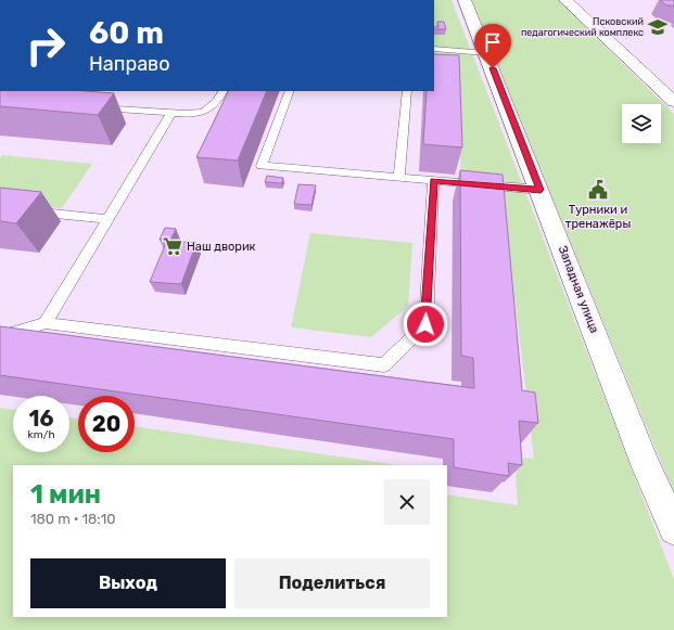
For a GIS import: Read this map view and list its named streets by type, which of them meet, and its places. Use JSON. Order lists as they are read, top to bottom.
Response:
{
  "streets": {
    "street": ["Западная улица"]
  },
  "places": {
    "school or university": ["Псковский педагогический комплекс"],
    "public building": ["Турники и тренажёры"],
    "supermarket": ["Наш дворик"]
  },
  "page": {
    "turn": ["60 m", "Направо"],
    "speed": "16 km/h",
    "limit": "20",
    "heading": ["1 мин", "180 m · 18:10"],
    "buttons": ["Выход", "Поделиться"]
  }
}
